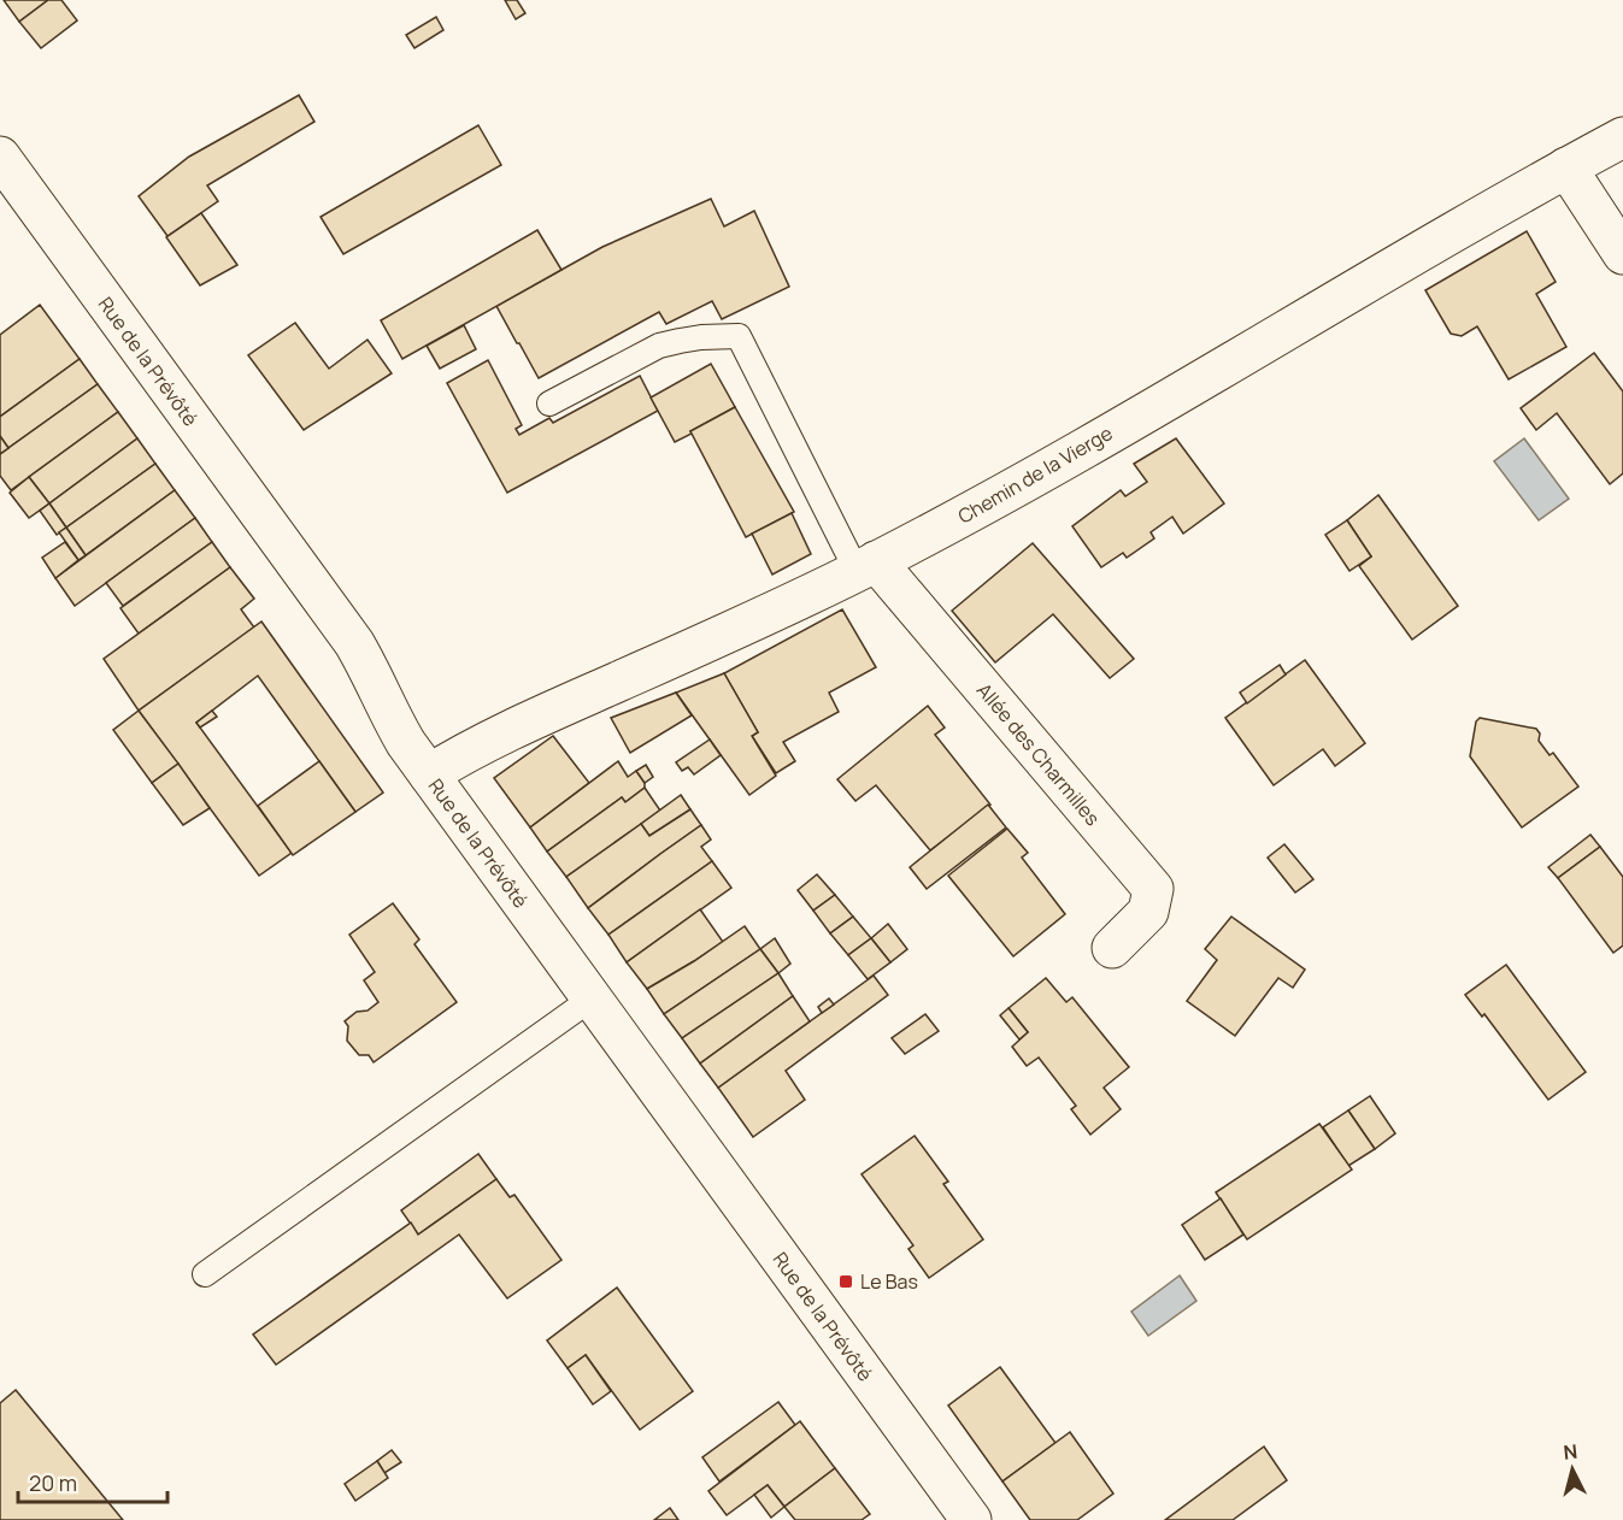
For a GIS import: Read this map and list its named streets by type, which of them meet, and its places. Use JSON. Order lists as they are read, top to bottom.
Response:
{
  "streets": {
    "street": ["Rue de la Prévôté", "Chemin de la Vierge", "Allée des Charmilles"]
  },
  "crossings": [
    ["Rue de la Prévôté", "Chemin de la Vierge"],
    ["Chemin de la Vierge", "Allée des Charmilles"]
  ],
  "places": {
    "transit": ["Le Bas"]
  },
  "scale_bar": "20 m",
  "north": "top"
}
